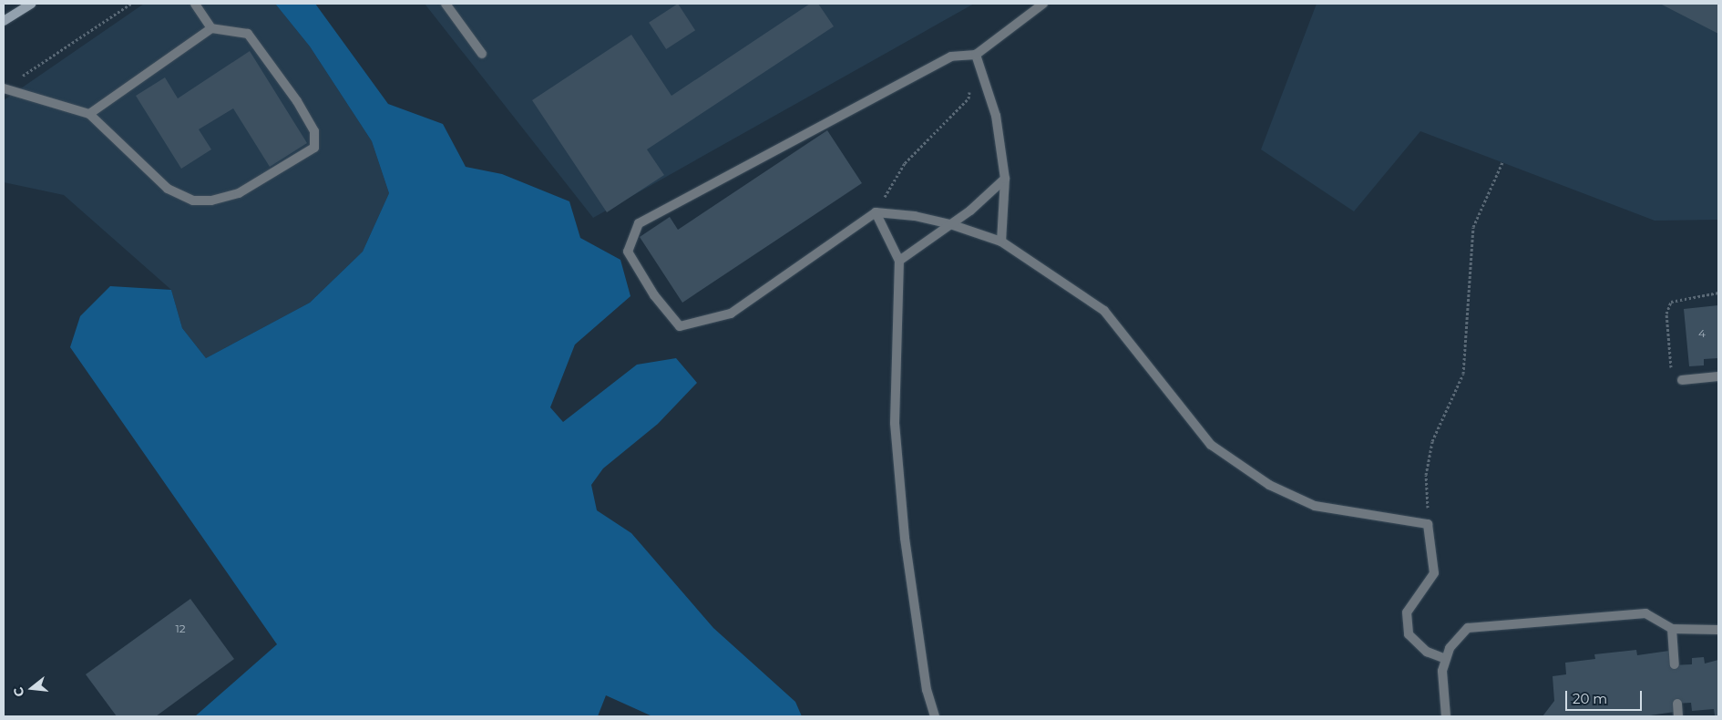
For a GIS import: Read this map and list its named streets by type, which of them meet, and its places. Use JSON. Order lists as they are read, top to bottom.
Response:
{
  "house_numbers": ["4", "12"],
  "scale_bar": "20 m",
  "north": "left"
}
